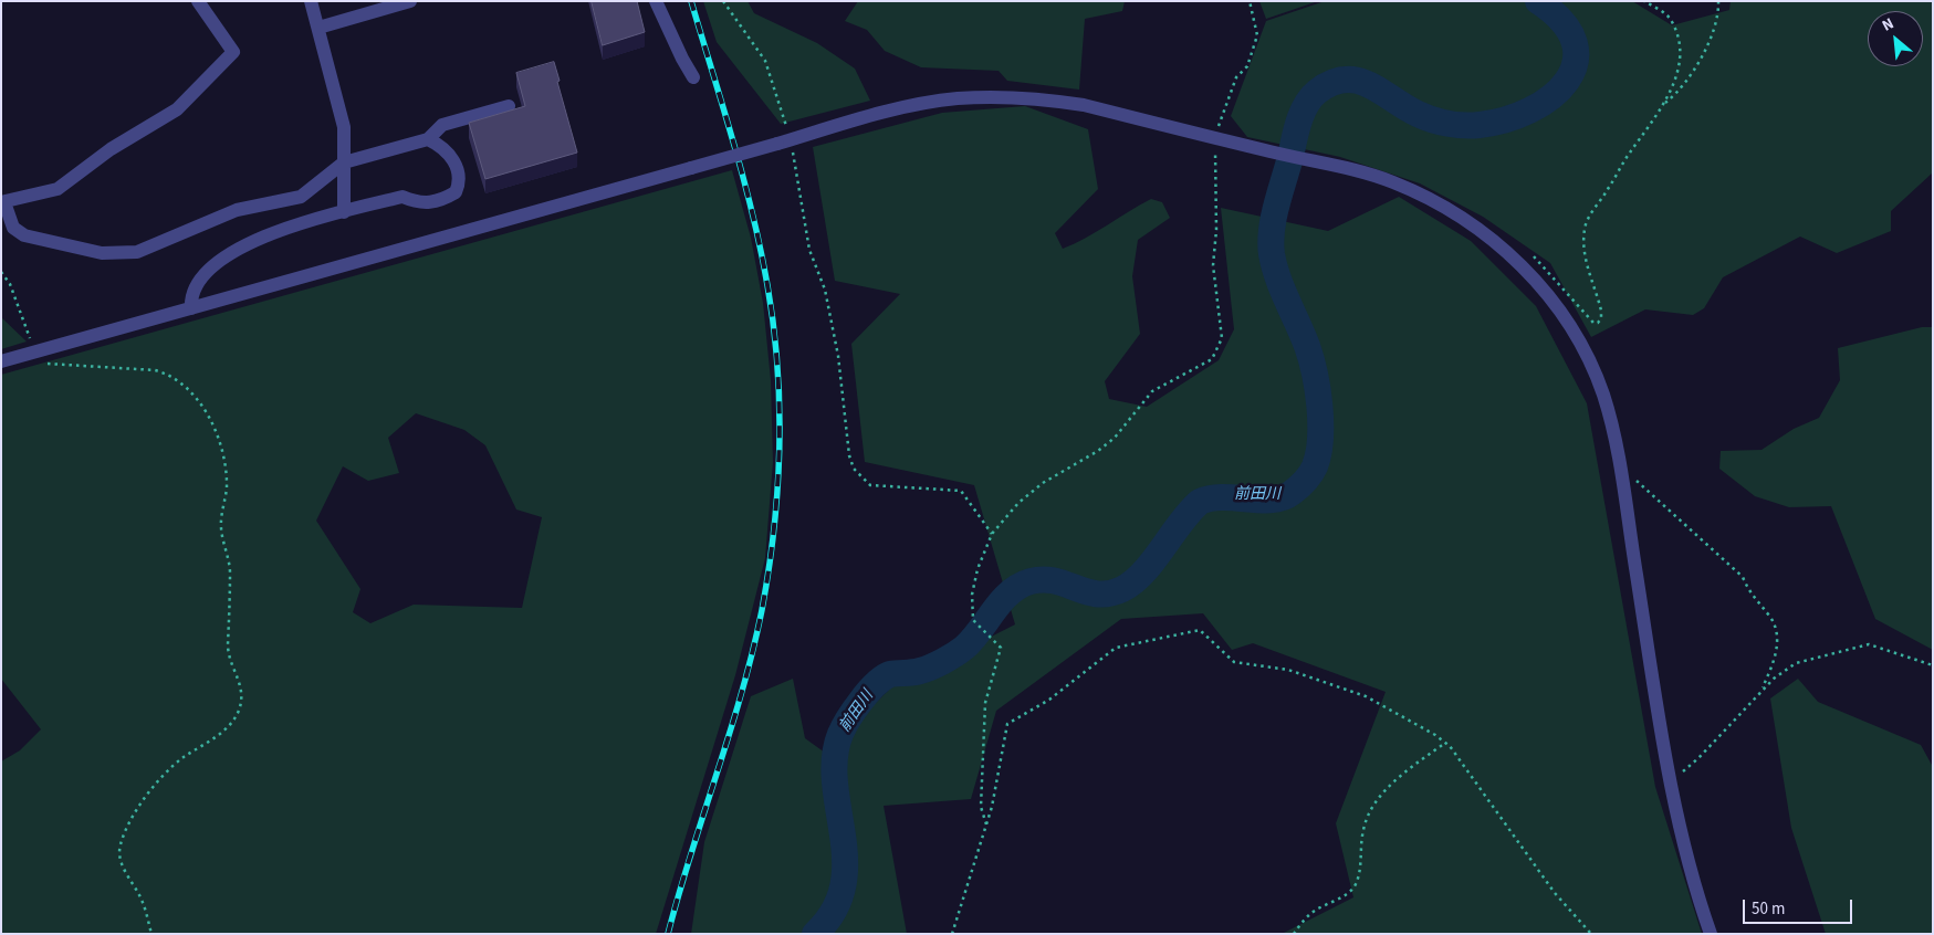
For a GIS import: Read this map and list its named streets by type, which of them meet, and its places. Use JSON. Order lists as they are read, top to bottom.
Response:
{
  "water": ["前田川"],
  "scale_bar": "50 m",
  "north": "top left"
}
